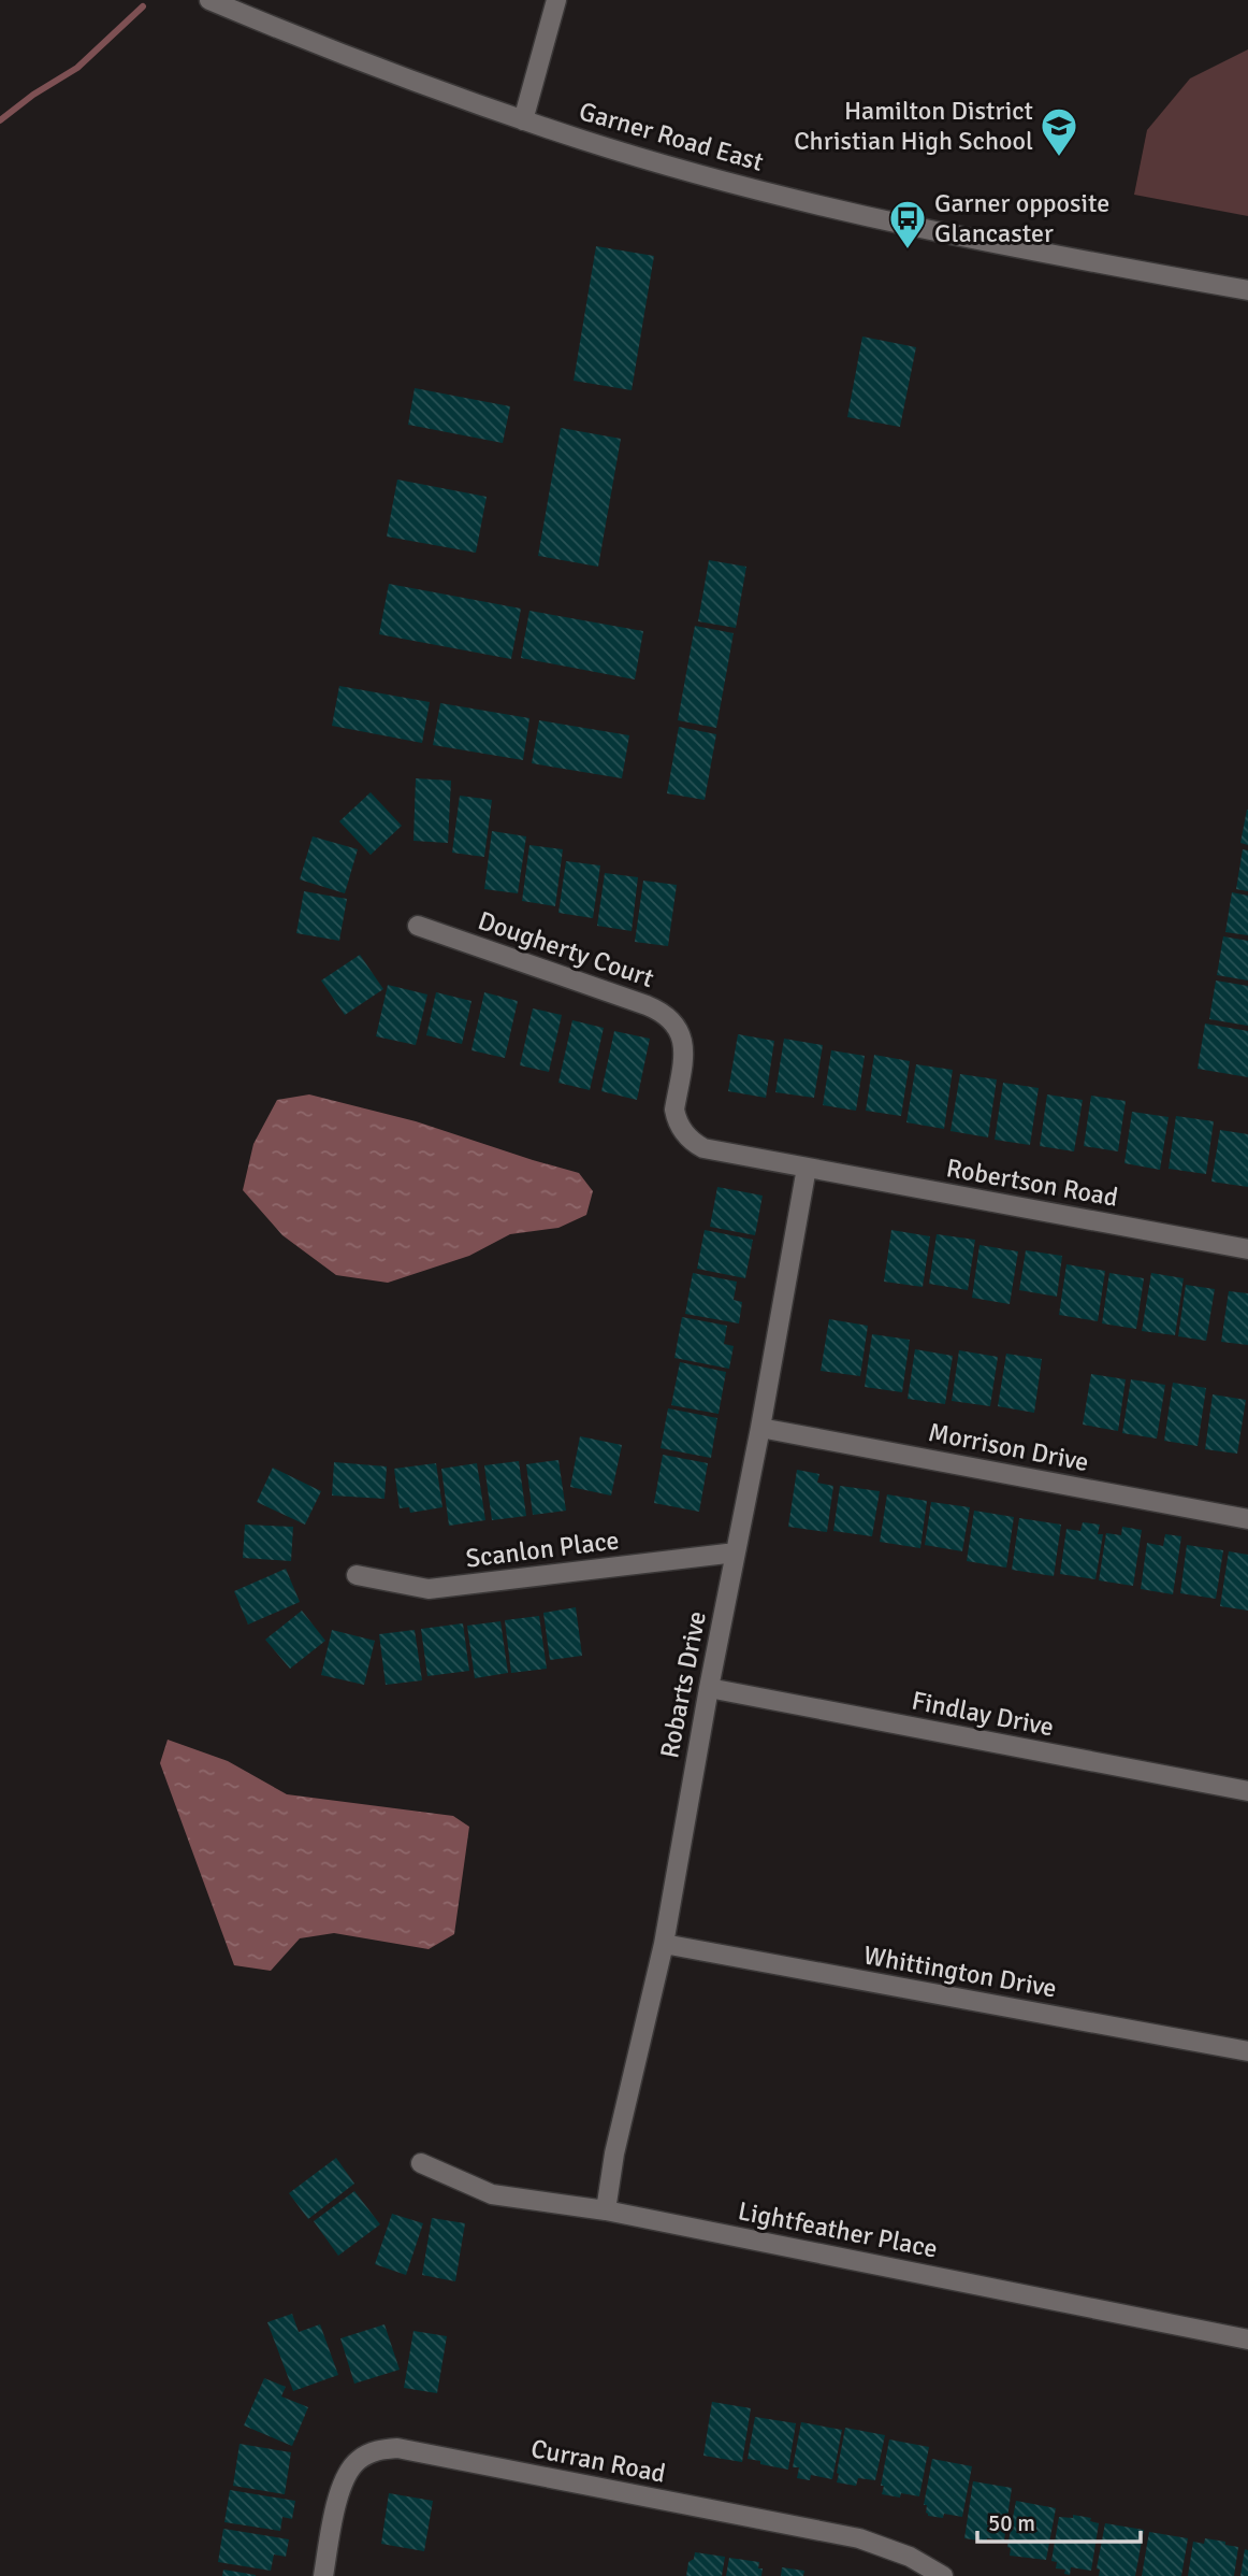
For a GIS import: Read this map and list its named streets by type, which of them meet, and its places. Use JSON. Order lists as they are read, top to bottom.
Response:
{
  "streets": {
    "street": [
      "Garner Road East",
      "Dougherty Court",
      "Robertson Road",
      "Morrison Drive",
      "Scanlon Place",
      "Robarts Drive",
      "Findlay Drive",
      "Whittington Drive",
      "Lightfeather Place",
      "Curran Road"
    ]
  },
  "crossings": [
    ["Dougherty Court", "Robertson Road"],
    ["Dougherty Court", "Robarts Drive"],
    ["Robertson Road", "Robarts Drive"],
    ["Morrison Drive", "Robarts Drive"],
    ["Scanlon Place", "Robarts Drive"],
    ["Robarts Drive", "Findlay Drive"],
    ["Robarts Drive", "Whittington Drive"],
    ["Robarts Drive", "Lightfeather Place"]
  ],
  "places": {
    "school or university": ["Hamilton District Christian High School"],
    "bus stop": ["Garner opposite Glancaster"]
  },
  "scale_bar": "50 m"
}
